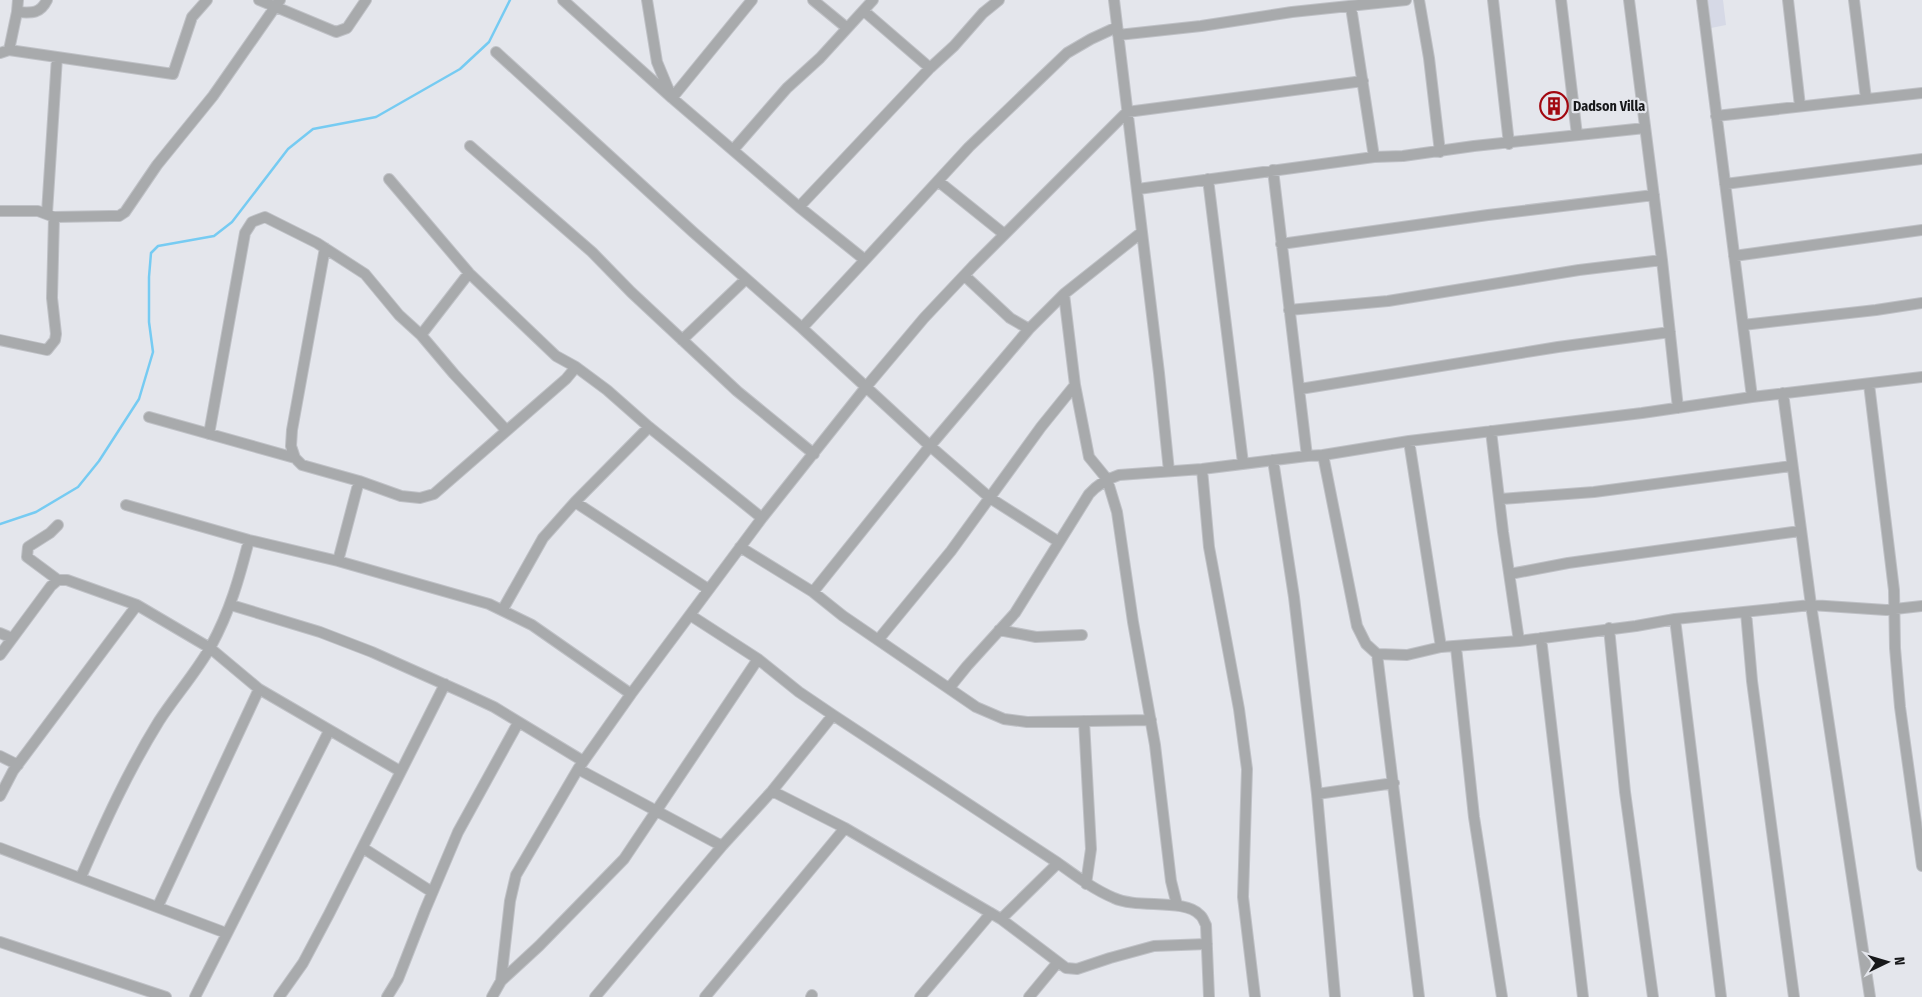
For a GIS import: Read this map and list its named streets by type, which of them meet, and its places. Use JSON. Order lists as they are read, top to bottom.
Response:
{
  "places": {
    "building": ["Dadson Villa"]
  },
  "north": "right"
}
